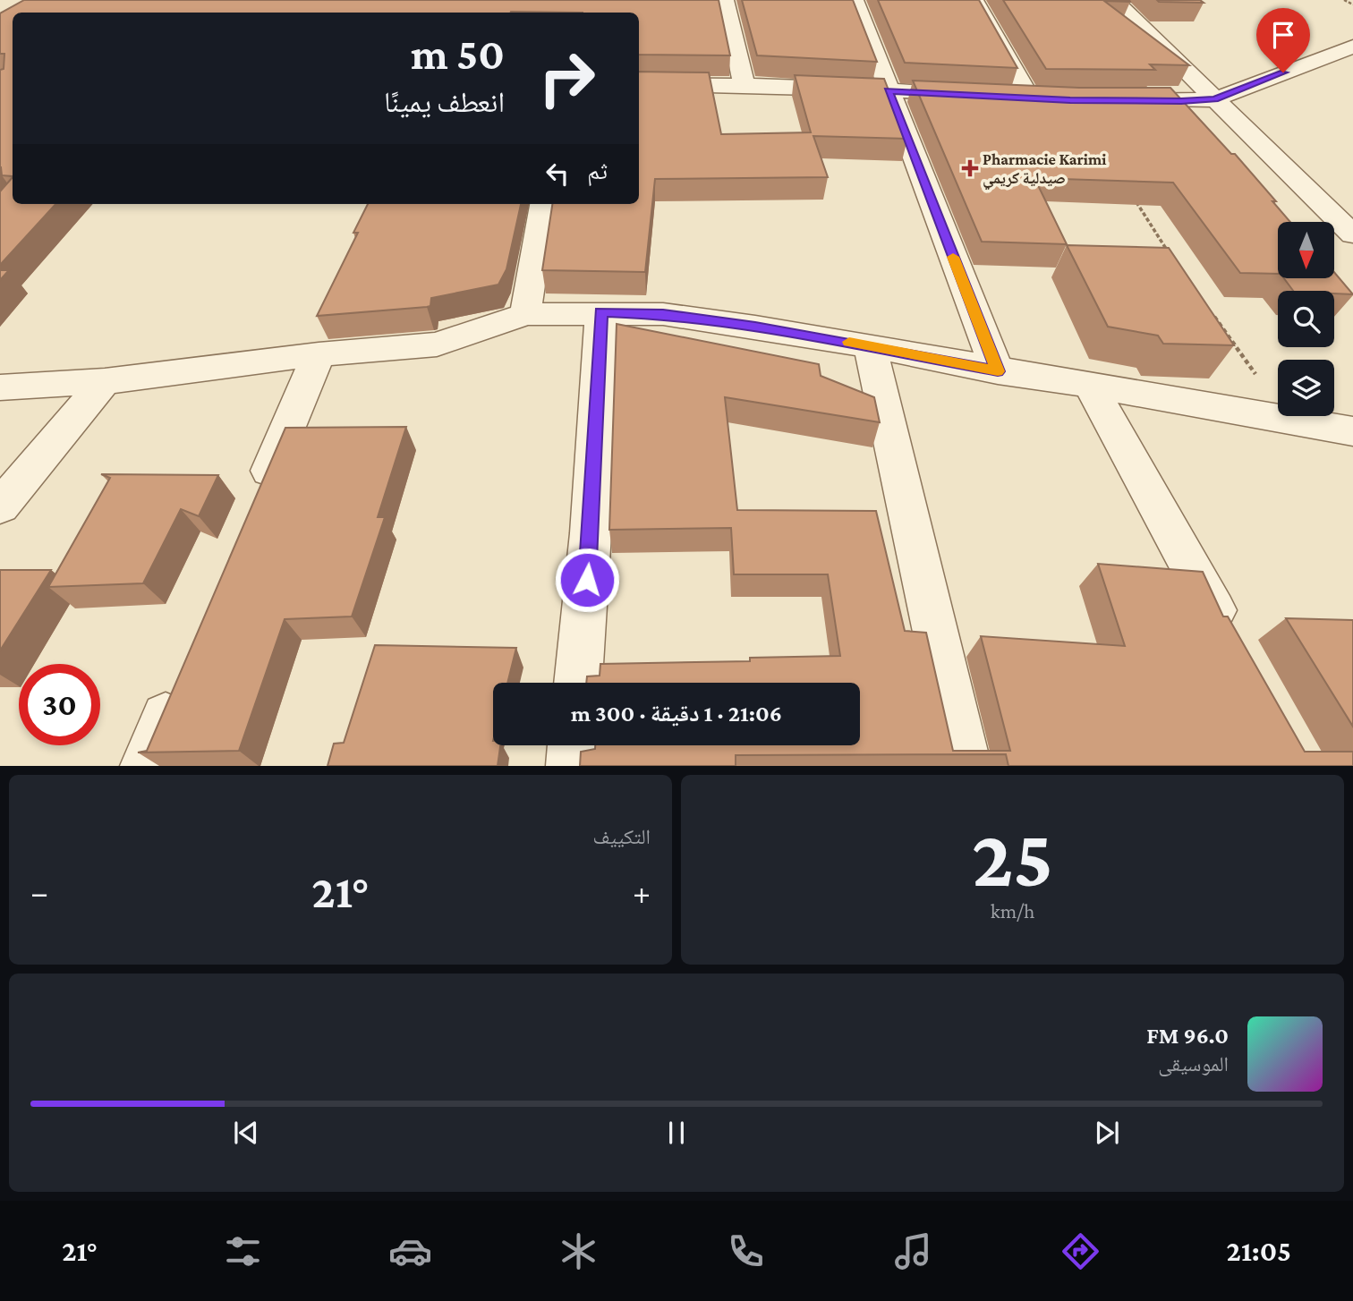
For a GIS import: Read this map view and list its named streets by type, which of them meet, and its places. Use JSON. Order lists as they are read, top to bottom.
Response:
{
  "places": {
    "health": ["Pharmacie Karimi صيدلية كريمي"]
  },
  "north": "bottom",
  "page": {
    "turn": ["50 m", "انعطف يمينًا"],
    "then": "ثم",
    "limit": "30",
    "trip": "21:06 · 1 دقيقة · 300 m",
    "tile": [
      ["25", "km/h"],
      "التكييف"
    ],
    "heat": ["−", "21°", "+"],
    "song": ["96.0 FM", "الموسيقى"],
    "tabs": ["21:05", "21°"]
  }
}
